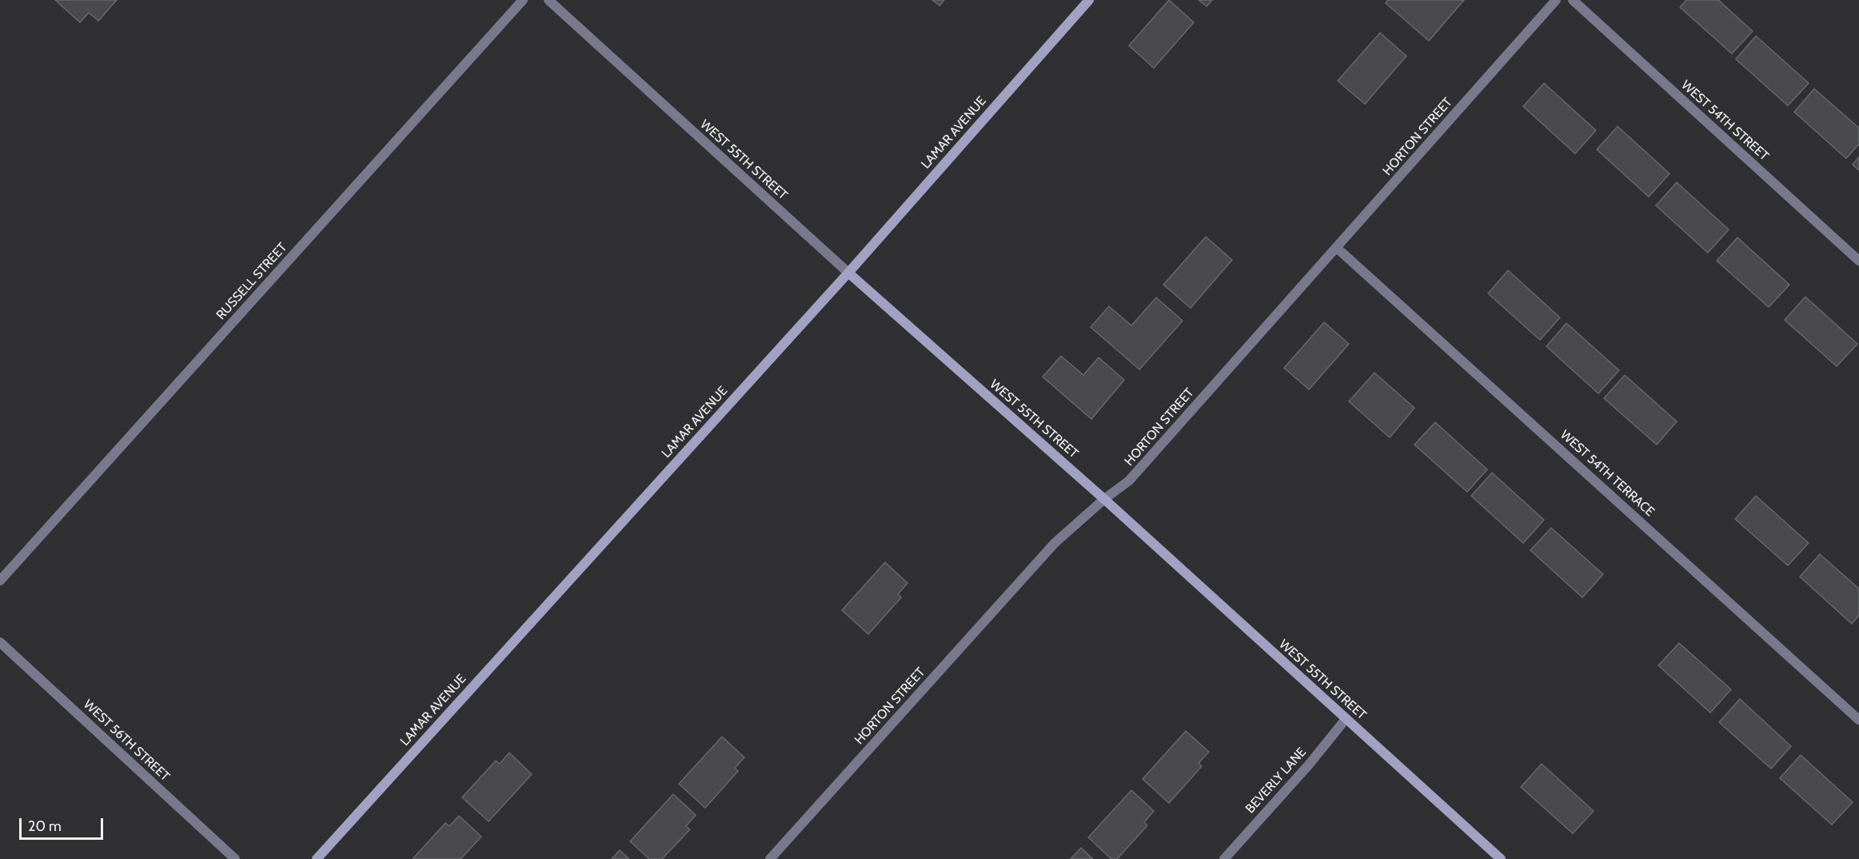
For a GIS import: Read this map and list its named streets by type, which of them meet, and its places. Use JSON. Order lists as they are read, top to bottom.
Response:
{
  "streets": {
    "street": [
      "WEST 54TH STREET",
      "LAMAR AVENUE",
      "HORTON STREET",
      "WEST 55TH STREET",
      "RUSSELL STREET",
      "WEST 54TH TERRACE",
      "WEST 56TH STREET",
      "BEVERLY LANE"
    ]
  },
  "crossings": [
    ["LAMAR AVENUE", "WEST 55TH STREET"],
    ["HORTON STREET", "WEST 55TH STREET"],
    ["HORTON STREET", "WEST 54TH TERRACE"],
    ["WEST 55TH STREET", "BEVERLY LANE"]
  ],
  "scale_bar": "20 m"
}
